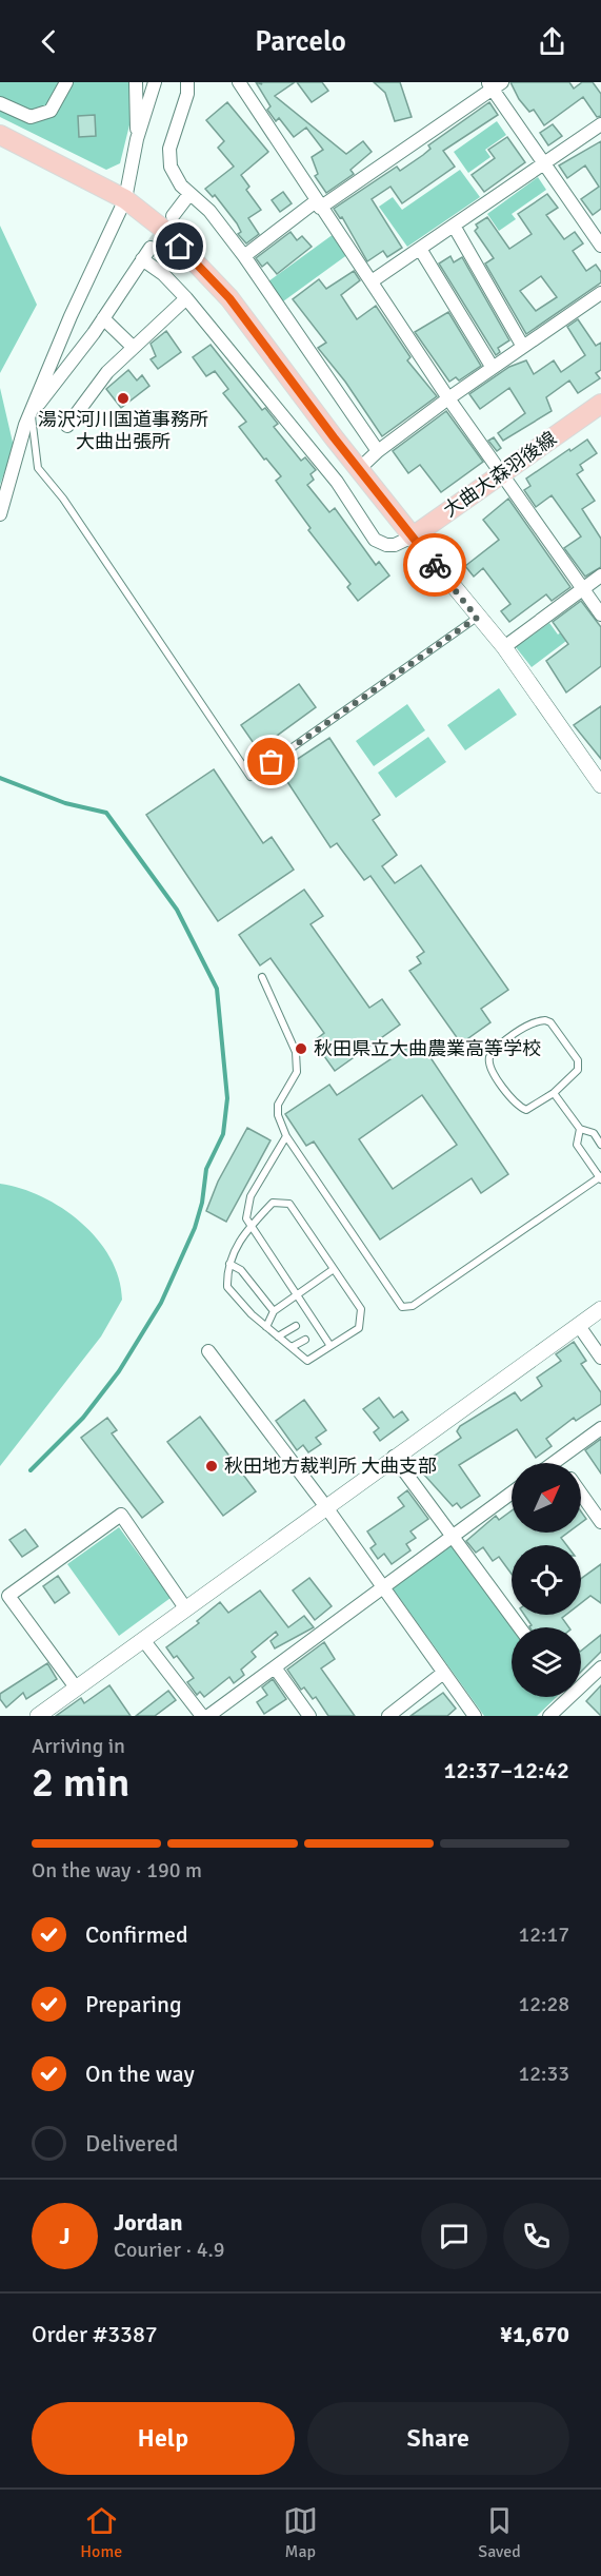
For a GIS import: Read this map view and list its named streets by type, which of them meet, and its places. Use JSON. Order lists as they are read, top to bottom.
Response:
{
  "streets": {
    "main road": ["大曲大森羽後線"]
  },
  "places": ["湯沢河川国道事務所 大曲出張所", "秋田県立大曲農業高等学校", "秋田地方裁判所 大曲支部"],
  "north": "top right",
  "page": {
    "header": "Parcelo",
    "heading": ["2 min", "Arriving in", "12:37–12:42"],
    "panel": [
      "Jordan",
      "Courier · 4.9",
      "Order #3387",
      "¥1,670"
    ],
    "bar": "On the way · 190 m",
    "list": [
      ["Confirmed", "12:17"],
      ["Preparing", "12:28"],
      ["On the way", "12:33"],
      "Delivered"
    ],
    "round": "J",
    "buttons": ["Help", "Share"],
    "tabs": ["Home", "Map", "Saved"]
  }
}
